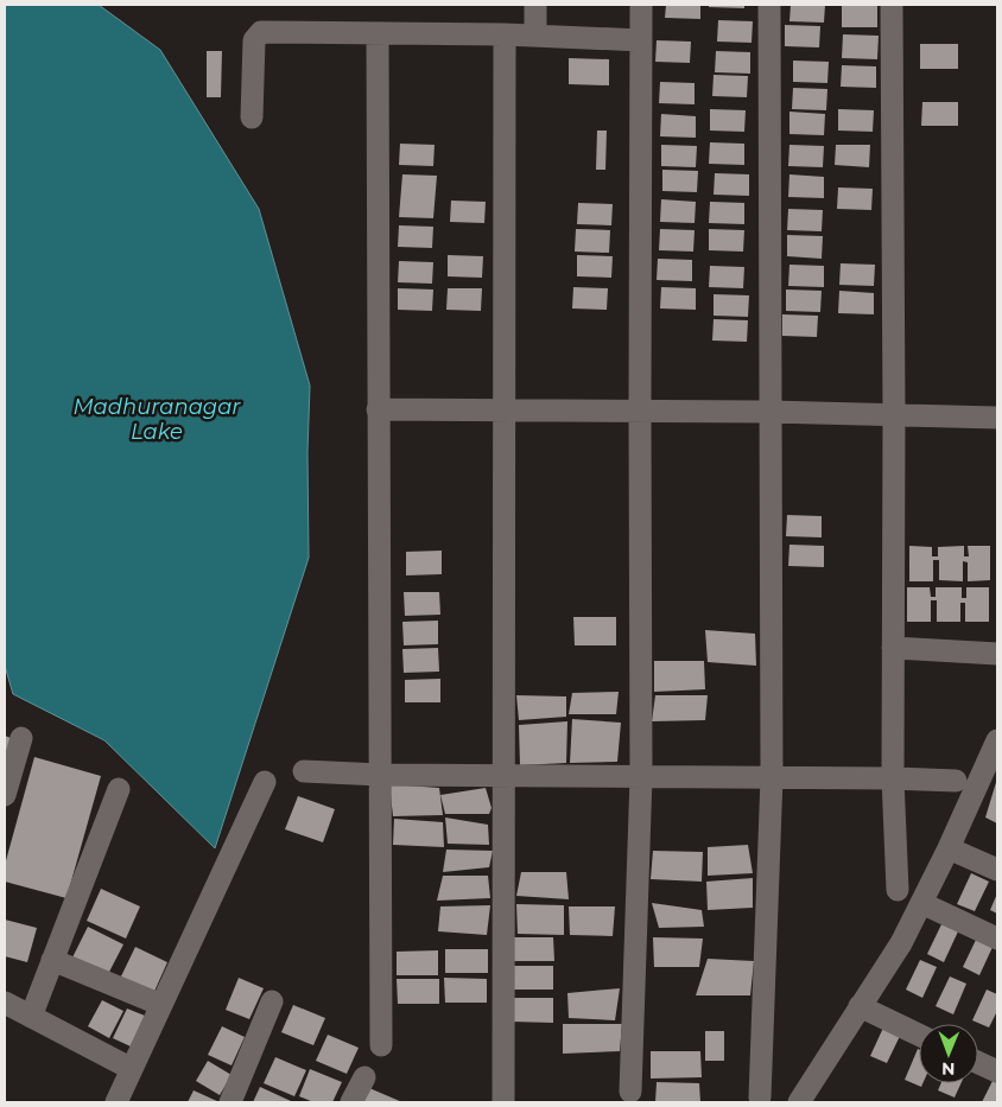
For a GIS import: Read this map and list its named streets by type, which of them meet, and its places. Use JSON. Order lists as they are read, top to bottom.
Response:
{
  "water": ["Madhuranagar Lake"],
  "north": "bottom"
}
